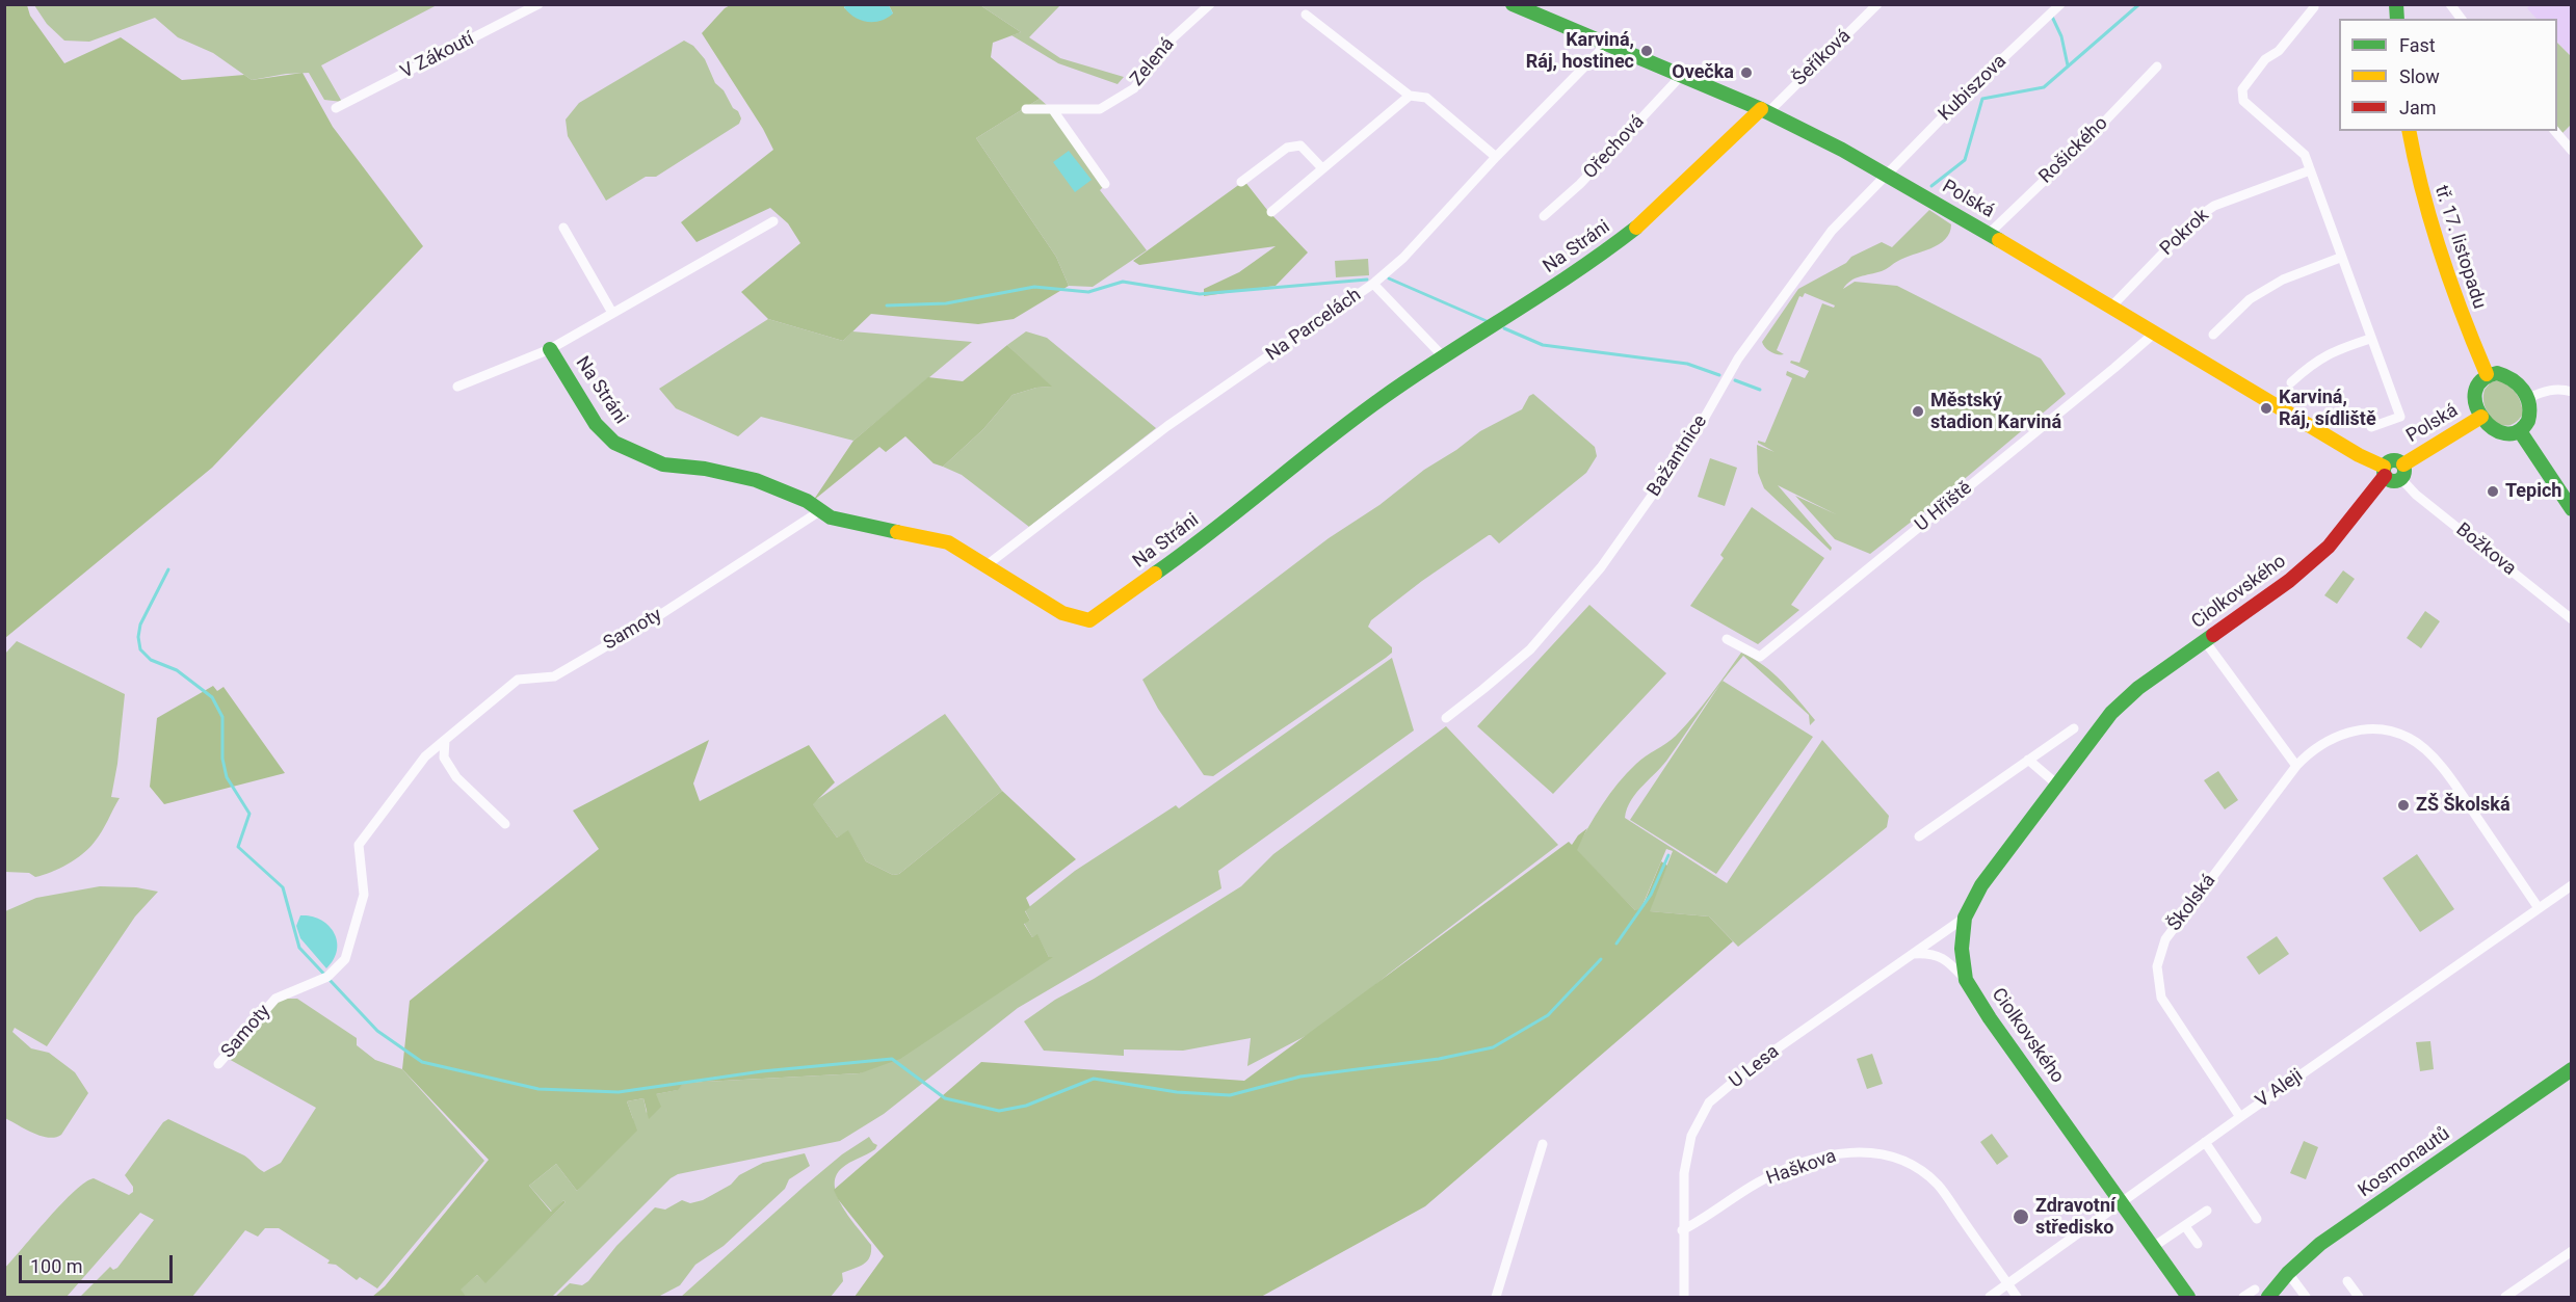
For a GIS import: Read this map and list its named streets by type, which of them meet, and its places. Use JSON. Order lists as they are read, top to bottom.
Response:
{
  "streets": {
    "street": [
      "V Zákoutí",
      "Šeříková",
      "Zelená",
      "Kubiszova",
      "Ořechová",
      "Rošického",
      "Polská",
      "Pokrok",
      "Na Stráni",
      "tř. 17. listopadu",
      "Na Parcelách",
      "Bažantnice",
      "U Hřiště",
      "Božkova",
      "Ciolkovského",
      "Samoty",
      "Školská",
      "U Lesa",
      "V Aleji",
      "Kosmonautů",
      "Haškova"
    ]
  },
  "crossings": [
    ["Šeříková", "Polská"],
    ["Šeříková", "Na Stráni"],
    ["Kubiszova", "Polská"],
    ["Kubiszova", "Bažantnice"],
    ["Ořechová", "Polská"],
    ["Rošického", "Polská"],
    ["Polská", "Pokrok"],
    ["Polská", "Na Stráni"],
    ["Polská", "tř. 17. listopadu"],
    ["Polská", "Na Parcelách"],
    ["Polská", "Bažantnice"],
    ["Polská", "U Hřiště"],
    ["Polská", "Božkova"],
    ["Polská", "Ciolkovského"],
    ["Na Stráni", "Na Parcelách"],
    ["Na Stráni", "Samoty"],
    ["Ciolkovského", "U Lesa"],
    ["Ciolkovského", "V Aleji"],
    ["Školská", "V Aleji"],
    ["U Lesa", "Haškova"],
    ["V Aleji", "Haškova"]
  ],
  "places": [
    "Karviná, Ráj, hostinec",
    "Ovečka",
    "Karviná, Ráj, sídliště",
    "Městský stadion Karviná",
    "Tepich",
    "ZŠ Školská",
    "Zdravotní středisko"
  ],
  "legend": ["Fast", "Slow", "Jam"],
  "scale_bar": "100 m"
}
